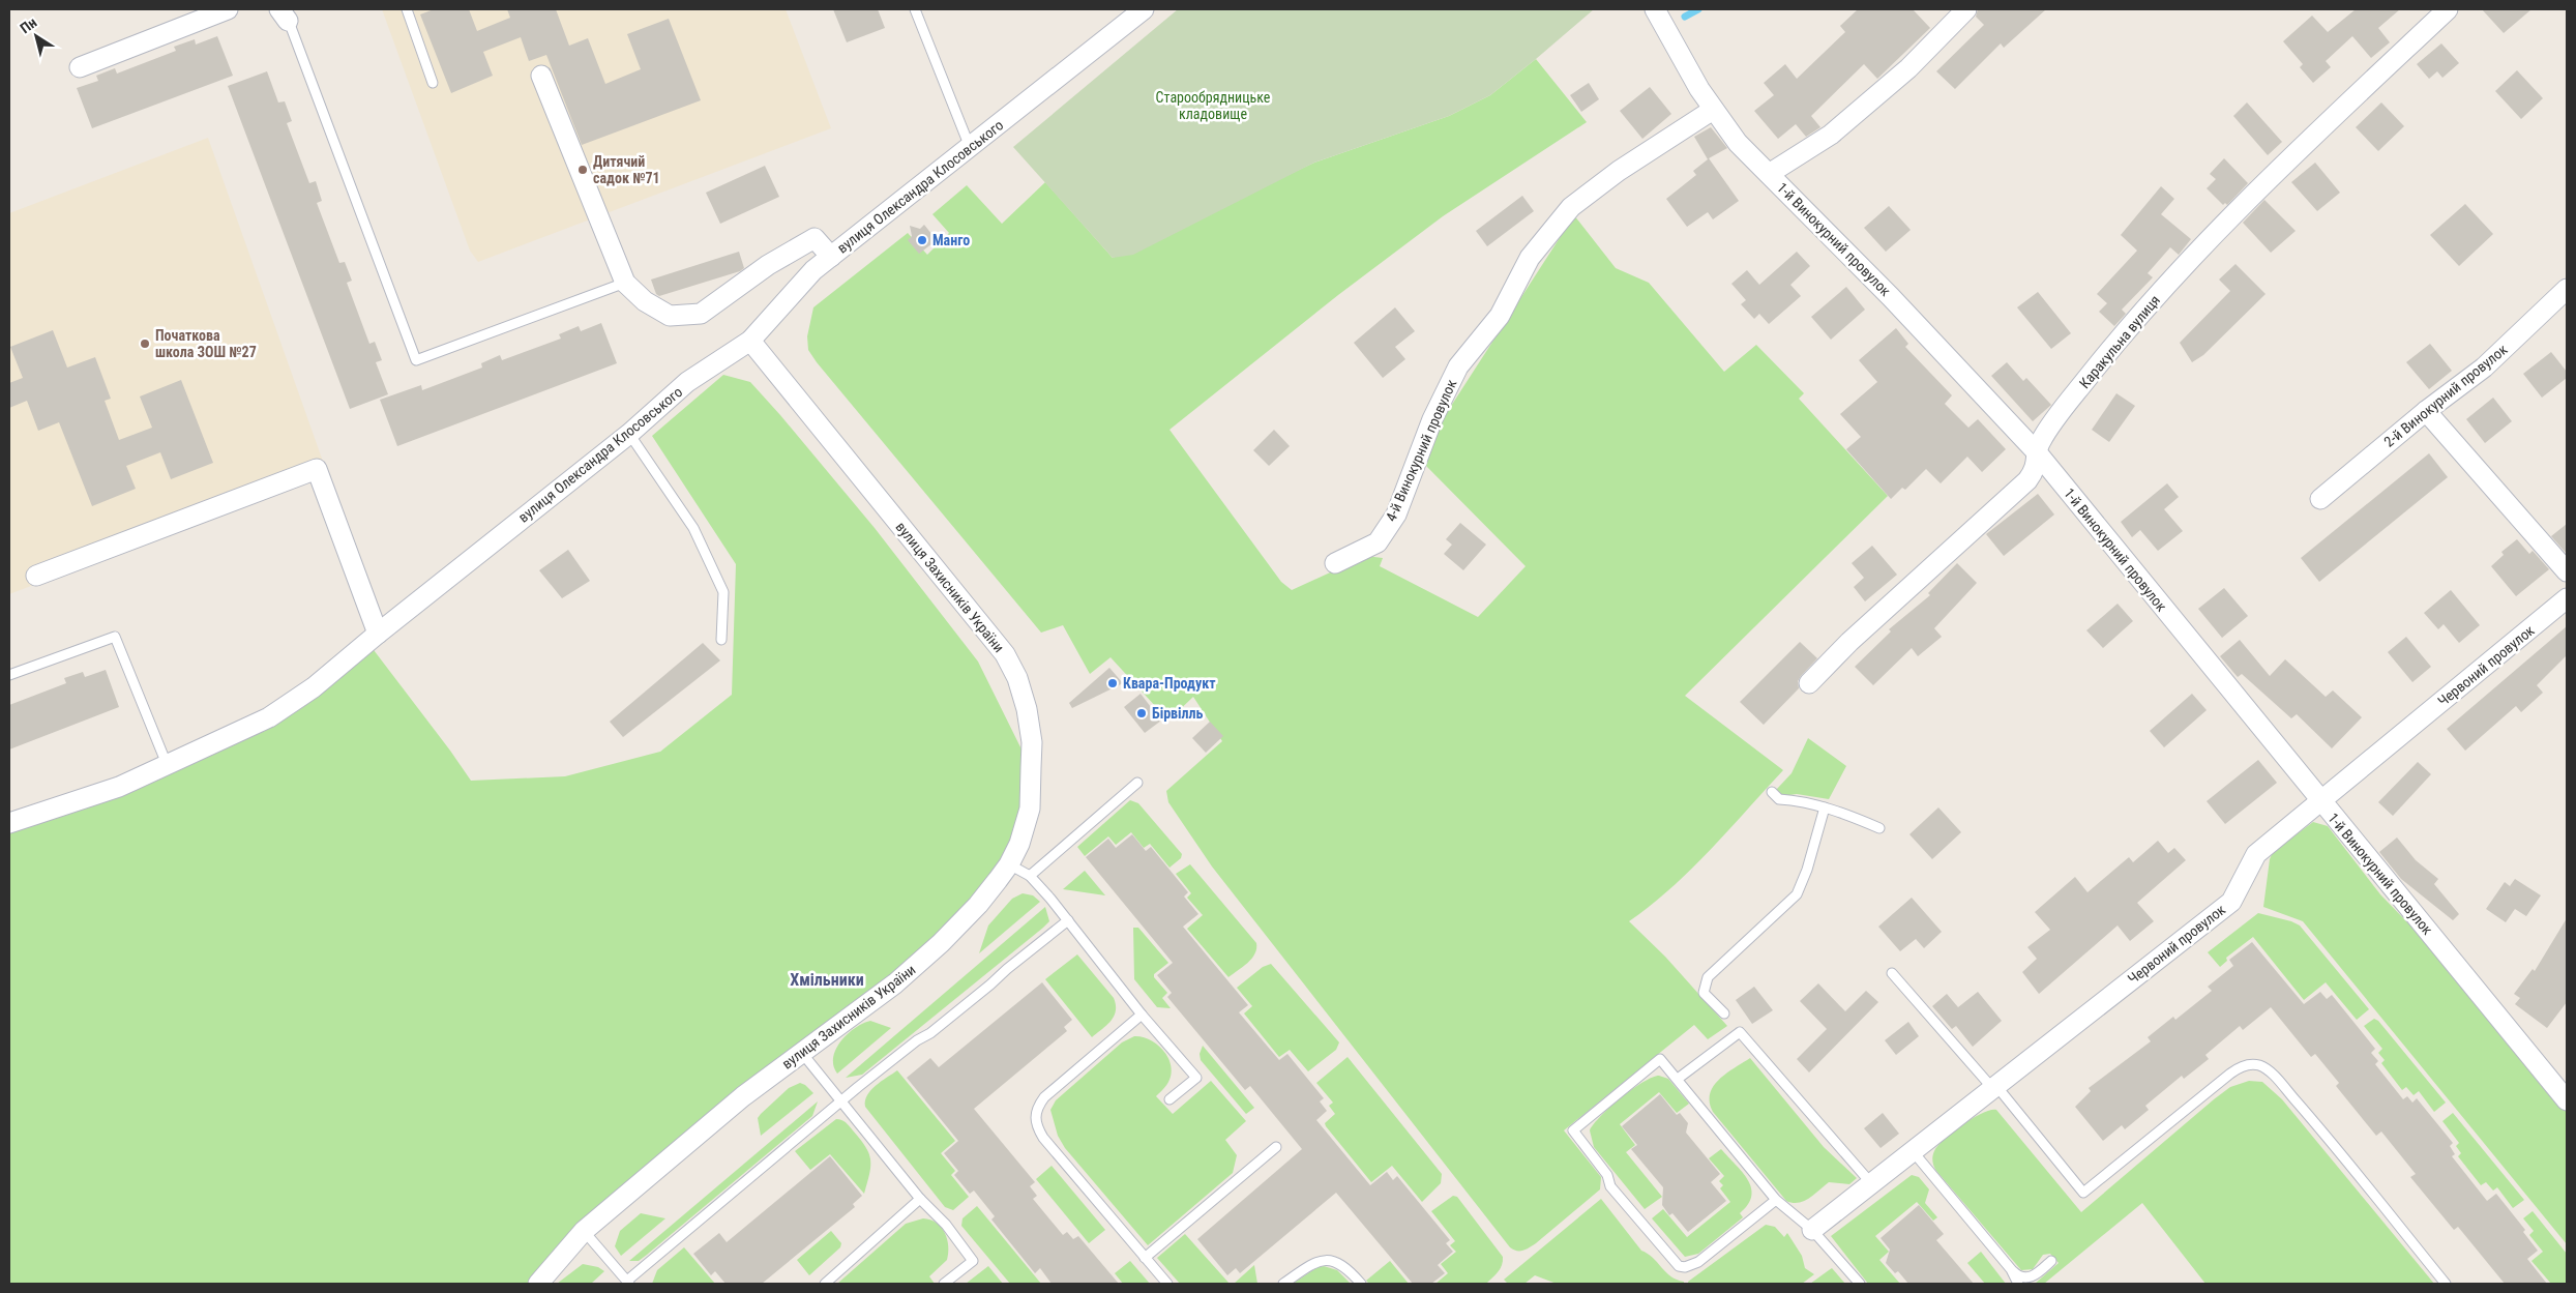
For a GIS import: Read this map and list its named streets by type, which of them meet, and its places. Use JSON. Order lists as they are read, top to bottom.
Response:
{
  "streets": {
    "street": [
      "вулиця Олександра Клосовського",
      "1-й Винокурний провулок",
      "Каракульна вулиця",
      "2-й Винокурний провулок",
      "4-й Винокурний провулок",
      "вулиця Захисників України",
      "Червоний провулок"
    ]
  },
  "crossings": [
    ["вулиця Олександра Клосовського", "вулиця Захисників України"],
    ["1-й Винокурний провулок", "Каракульна вулиця"],
    ["1-й Винокурний провулок", "4-й Винокурний провулок"],
    ["1-й Винокурний провулок", "Червоний провулок"]
  ],
  "districts": ["Хмільники"],
  "parks": ["Старообрядницьке кладовище"],
  "places": [
    "Дитячий садок №71",
    "Манго",
    "Початкова школа ЗОШ №27",
    "Квара-Продукт",
    "Бірвілль"
  ],
  "north": "top left"
}
